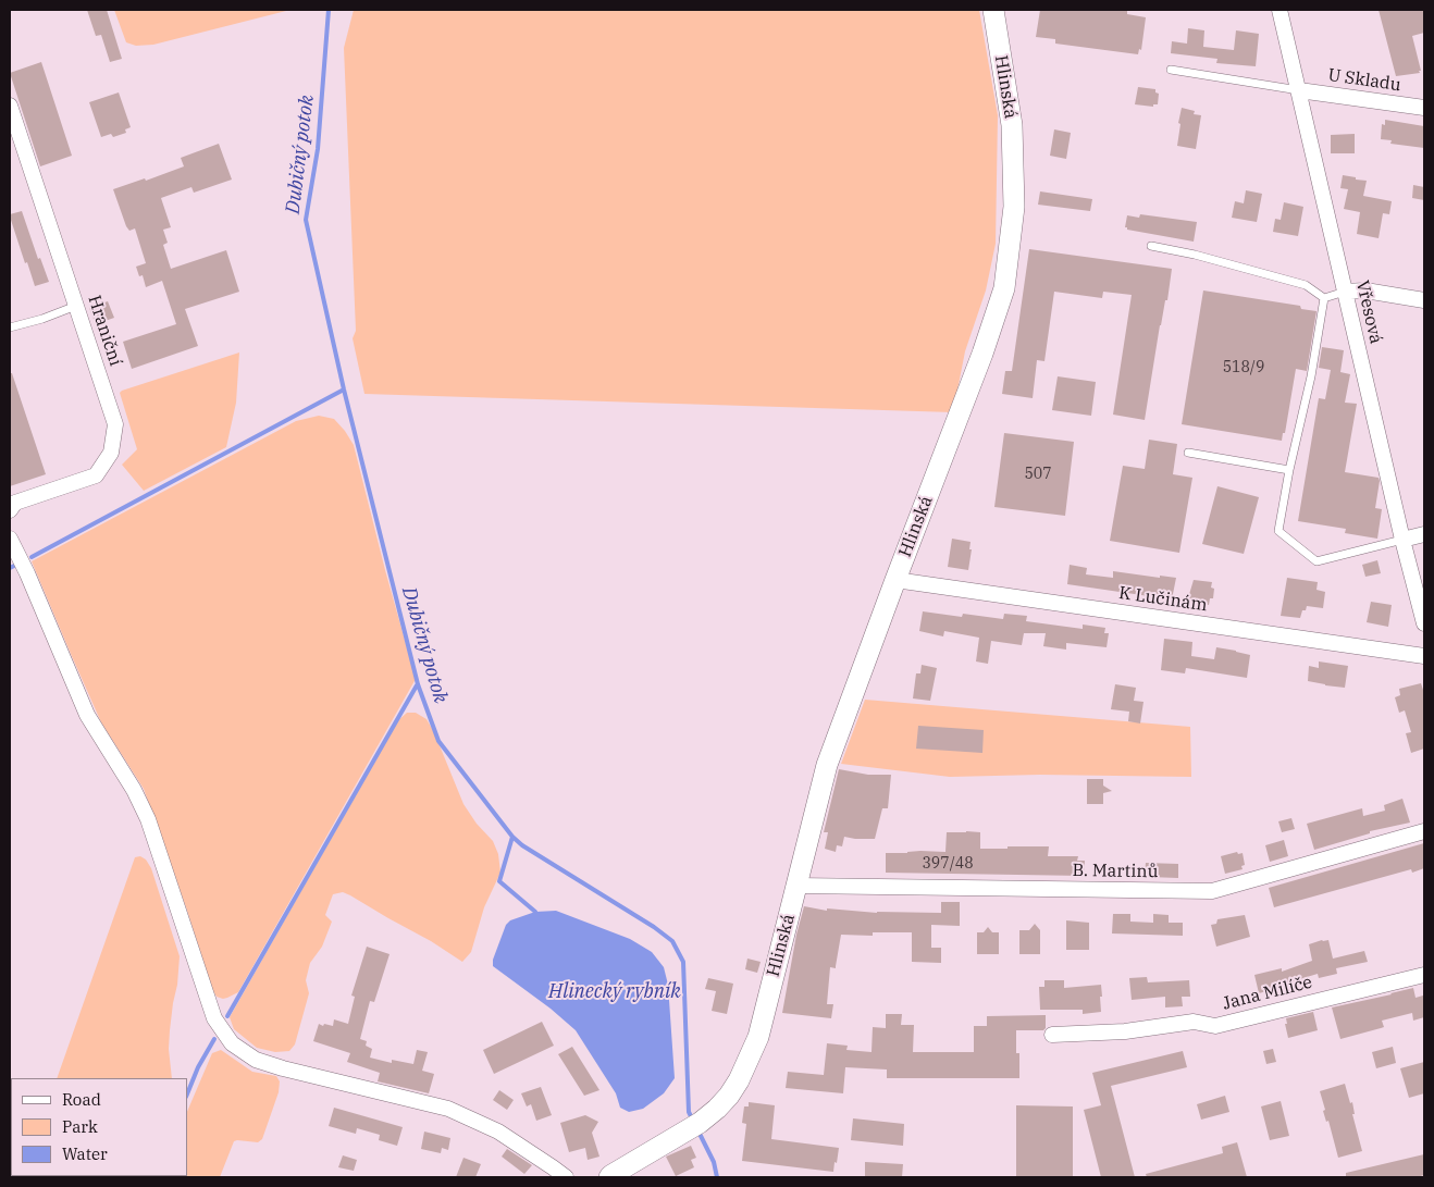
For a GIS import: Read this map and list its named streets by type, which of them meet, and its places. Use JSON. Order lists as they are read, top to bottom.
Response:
{
  "streets": {
    "street": [
      "U Skladu",
      "Hlinská",
      "Vřesová",
      "Hraniční",
      "K Lučinám",
      "B. Martinů",
      "Jana Milíče"
    ]
  },
  "crossings": [
    ["U Skladu", "Vřesová"],
    ["Hlinská", "K Lučinám"],
    ["Hlinská", "B. Martinů"]
  ],
  "water": ["Dubičný potok", "Hlinecký rybník"],
  "house_numbers": ["518/9", "507", "397/48"],
  "legend": ["Road", "Park", "Water"]
}
